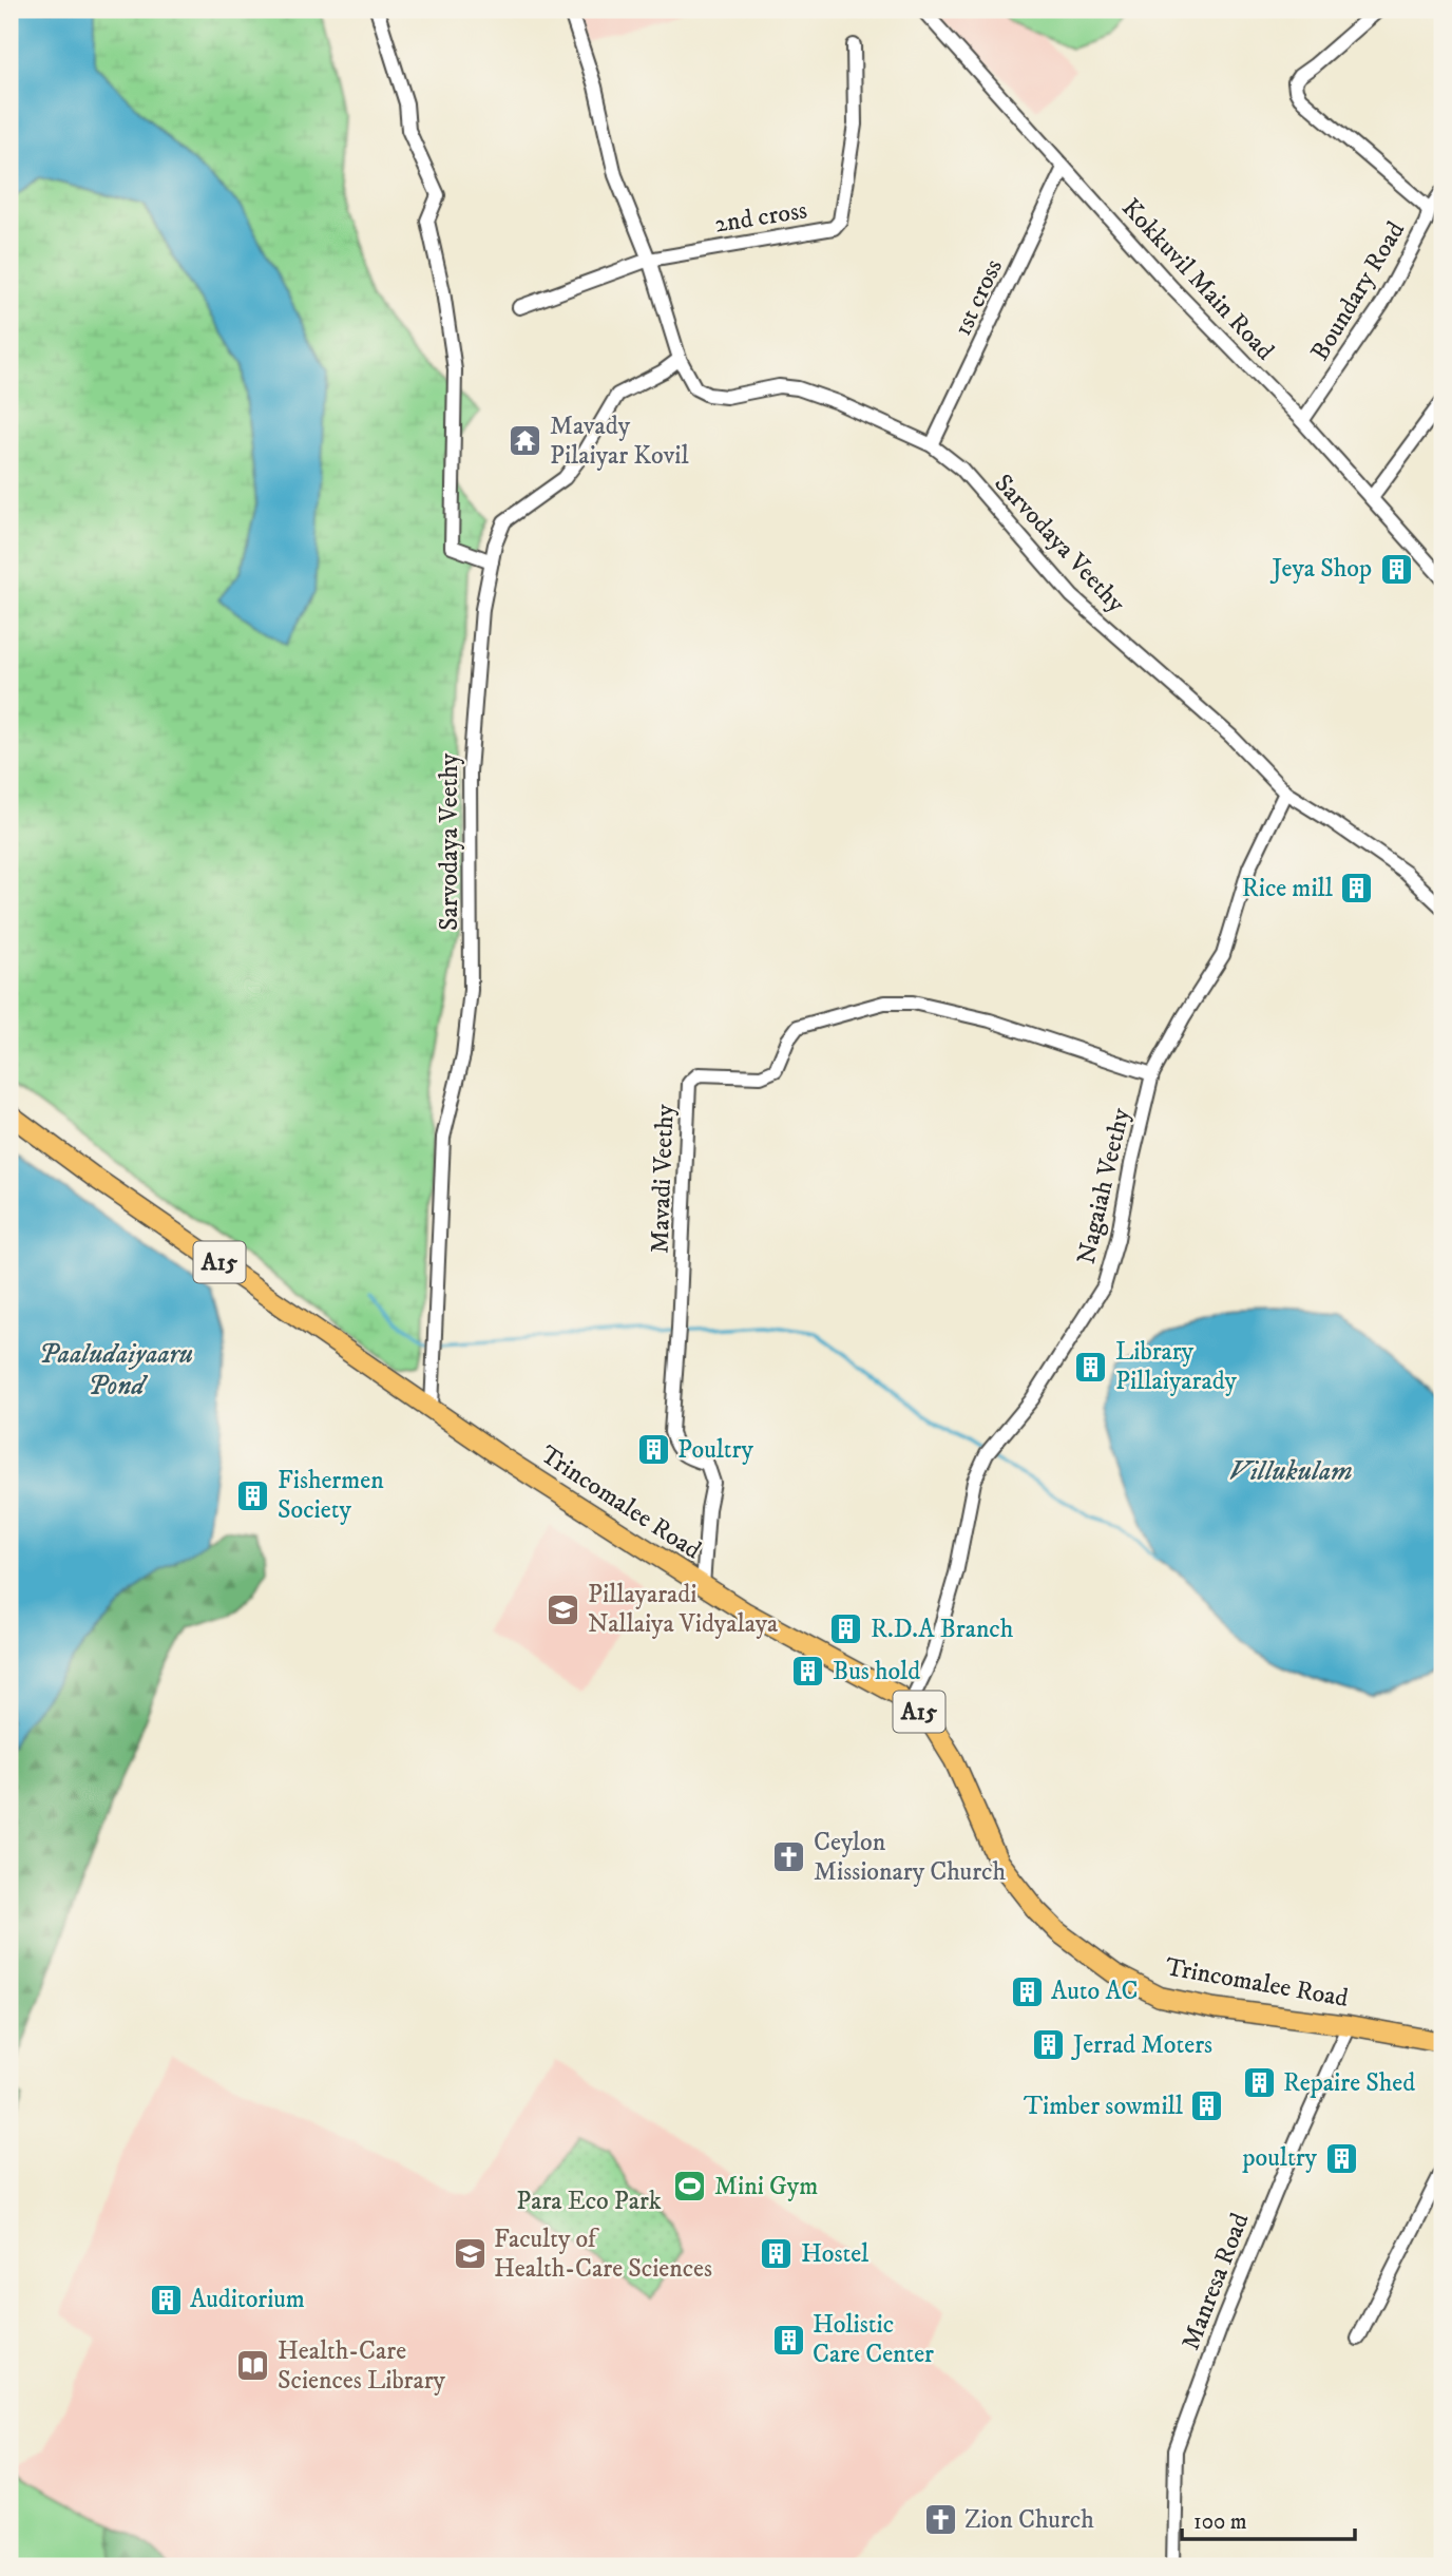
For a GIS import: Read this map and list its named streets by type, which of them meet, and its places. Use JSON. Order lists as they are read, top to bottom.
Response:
{
  "streets": {
    "highway": ["A15", "Trincomalee Road"],
    "street": [
      "2nd cross",
      "Kokkuvil Main Road",
      "Boundary Road",
      "1st cross",
      "Sarvodaya Veethy",
      "Mavadi Veethy",
      "Nagaiah Veethy",
      "Manresa Road"
    ]
  },
  "crossings": [
    ["2nd cross", "Sarvodaya Veethy"],
    ["Kokkuvil Main Road", "Boundary Road"],
    ["Kokkuvil Main Road", "1st cross"],
    ["1st cross", "Sarvodaya Veethy"],
    ["Sarvodaya Veethy", "Nagaiah Veethy"],
    ["Sarvodaya Veethy", "Trincomalee Road"],
    ["Mavadi Veethy", "Nagaiah Veethy"],
    ["Mavadi Veethy", "Trincomalee Road"],
    ["Nagaiah Veethy", "Trincomalee Road"],
    ["Trincomalee Road", "Manresa Road"]
  ],
  "water": ["Paaludaiyaaru Pond", "Villukulam"],
  "parks": ["Para Eco Park"],
  "places": {
    "temple": ["Mavady Pilaiyar Kovil"],
    "building": [
      "Jeya Shop",
      "Rice mill",
      "Library Pillaiyarady",
      "Poultry",
      "Fishermen Society",
      "R.D.A Branch",
      "Bus hold",
      "Auto AC",
      "Jerrad Moters",
      "Repaire Shed",
      "Timber sowmill",
      "poultry",
      "Hostel",
      "Auditorium",
      "Holistic Care Center"
    ],
    "school or university": ["Pillayaradi Nallaiya Vidyalaya", "Faculty of Health-Care Sciences"],
    "church": ["Ceylon Missionary Church", "Zion Church"],
    "sports": ["Mini Gym"],
    "library": ["Health-Care Sciences Library"]
  },
  "scale_bar": "100 m"
}
